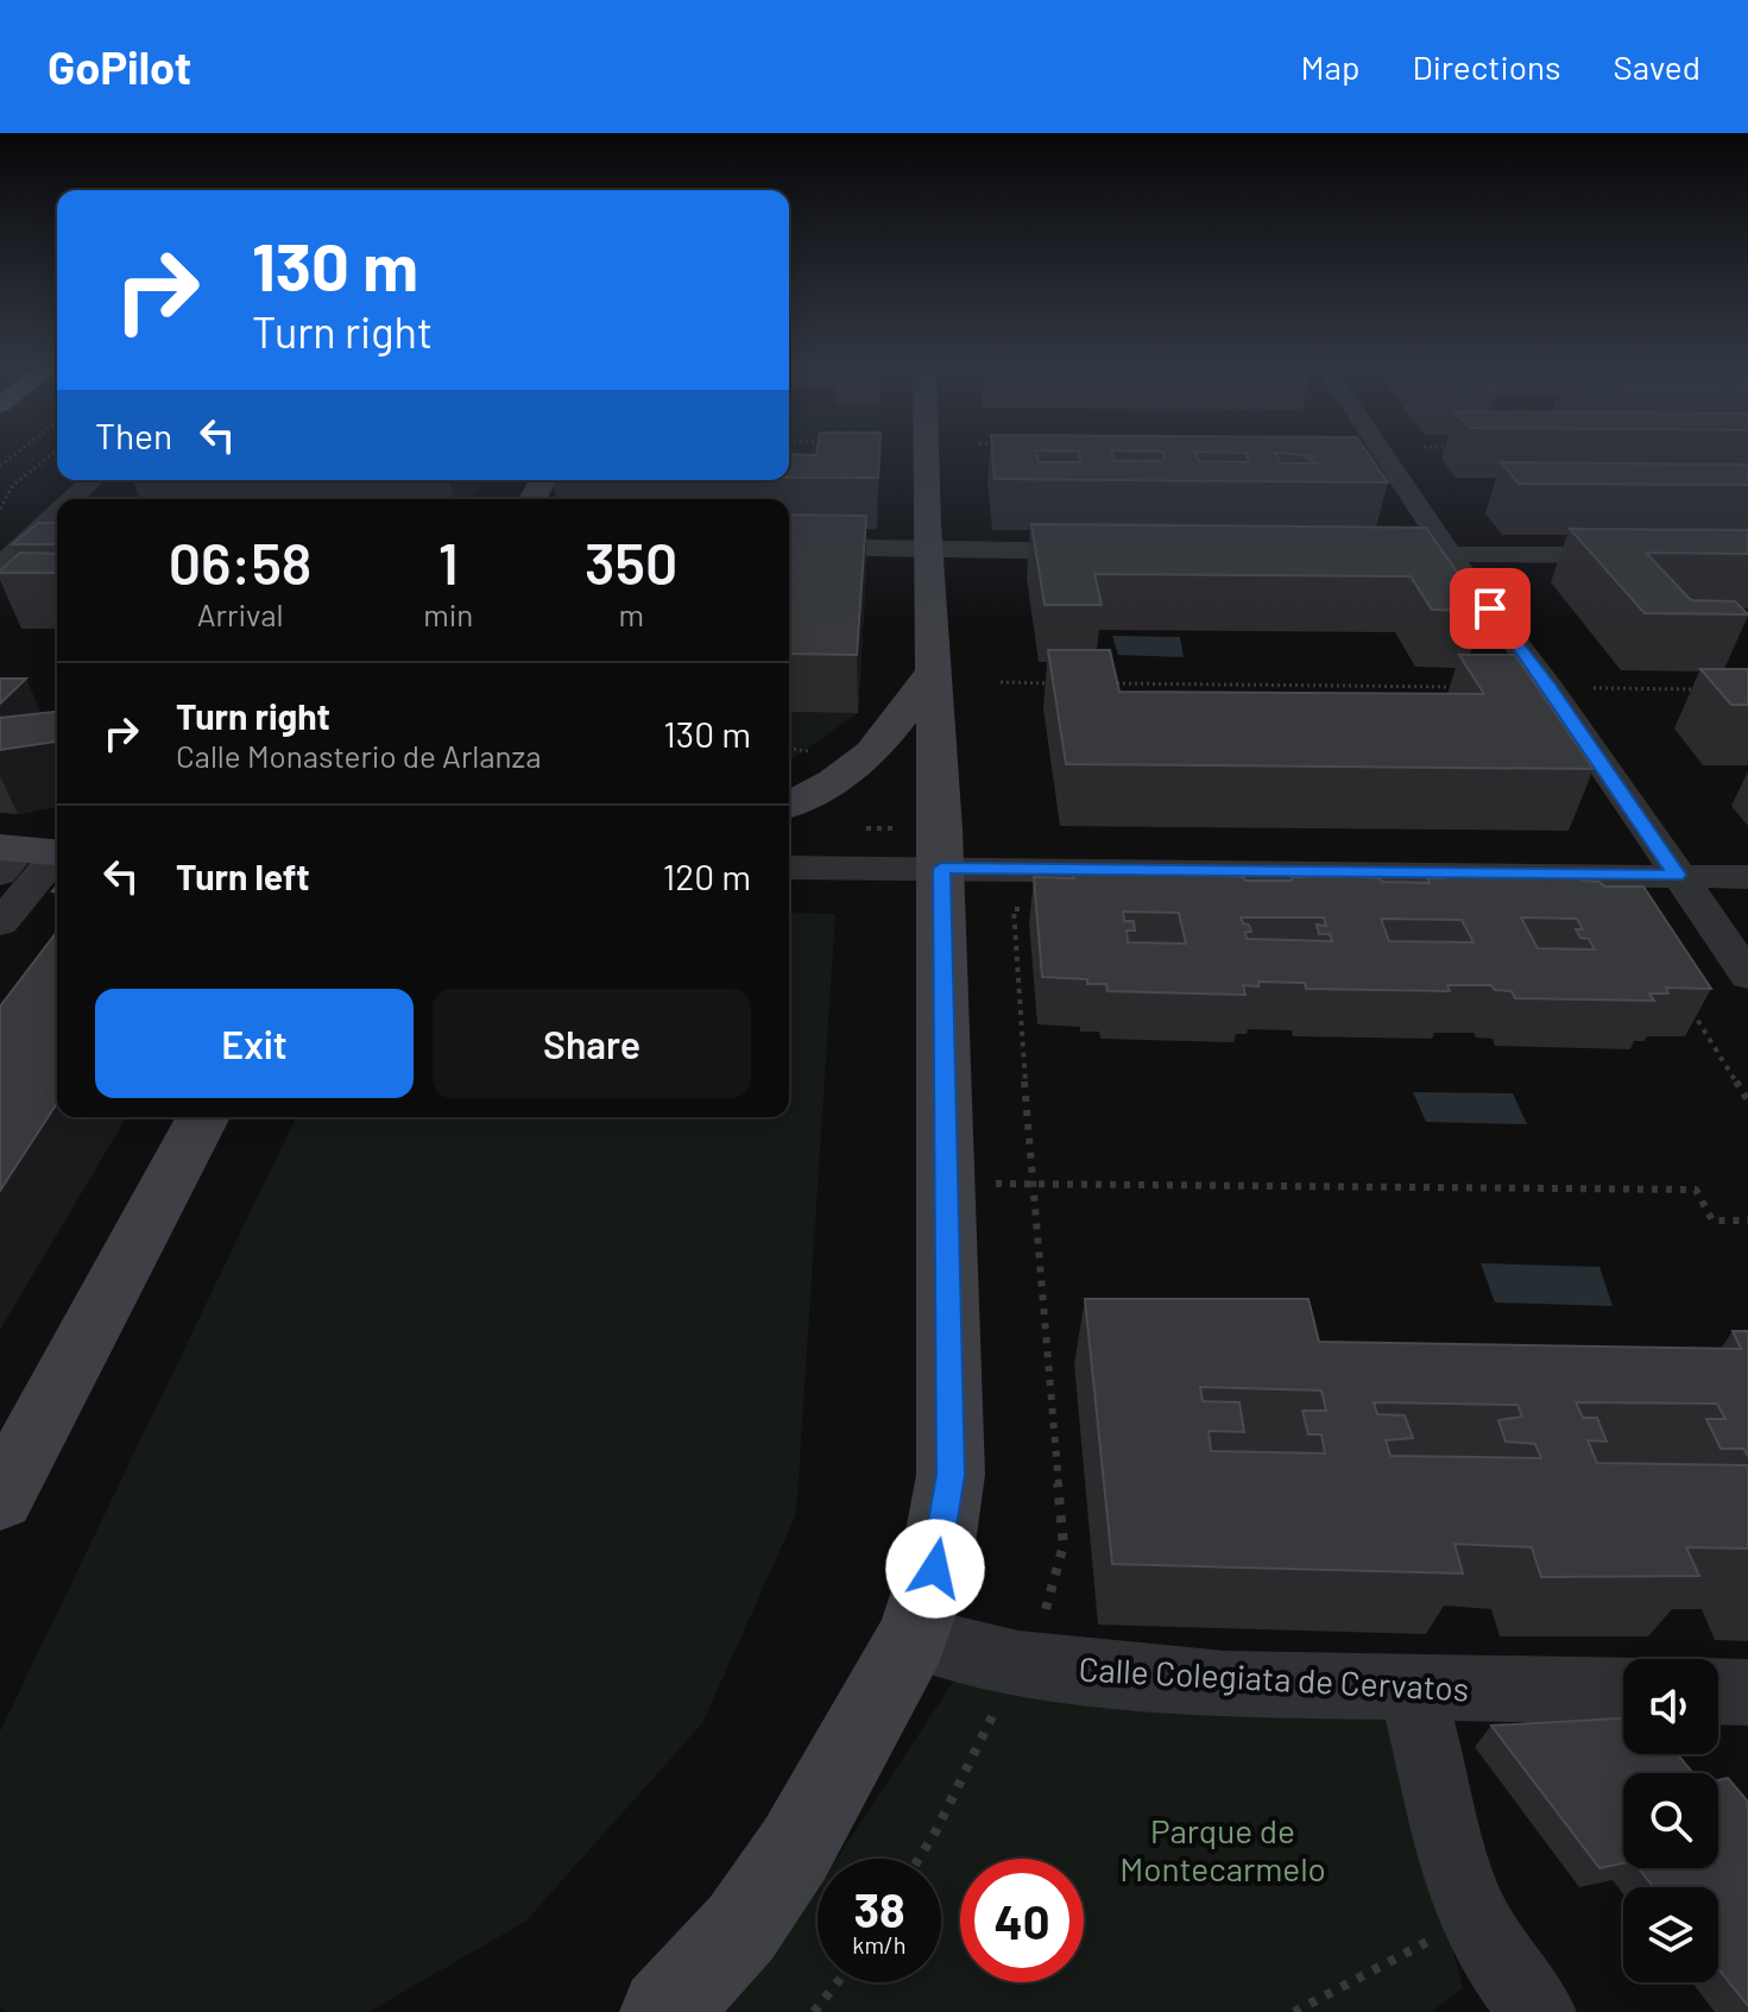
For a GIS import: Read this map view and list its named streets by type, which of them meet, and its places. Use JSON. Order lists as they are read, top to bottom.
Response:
{
  "streets": {
    "street": ["Calle Colegiata de Cervatos"]
  },
  "parks": ["Parque de Montecarmelo"],
  "page": {
    "header": "GoPilot",
    "nav": ["Map", "Directions", "Saved"],
    "turn": ["130 m", "Turn right"],
    "then": "Then",
    "eta": [
      "06:58",
      "Arrival",
      "1",
      "min",
      "350",
      "m"
    ],
    "list": [
      {
        "name": "Turn right",
        "note": "Calle Monasterio de Arlanza",
        "value": "130 m"
      },
      {
        "name": "Turn left",
        "value": "120 m"
      }
    ],
    "buttons": ["Exit", "Share"],
    "speed": "38 km/h",
    "limit": "40"
  }
}
